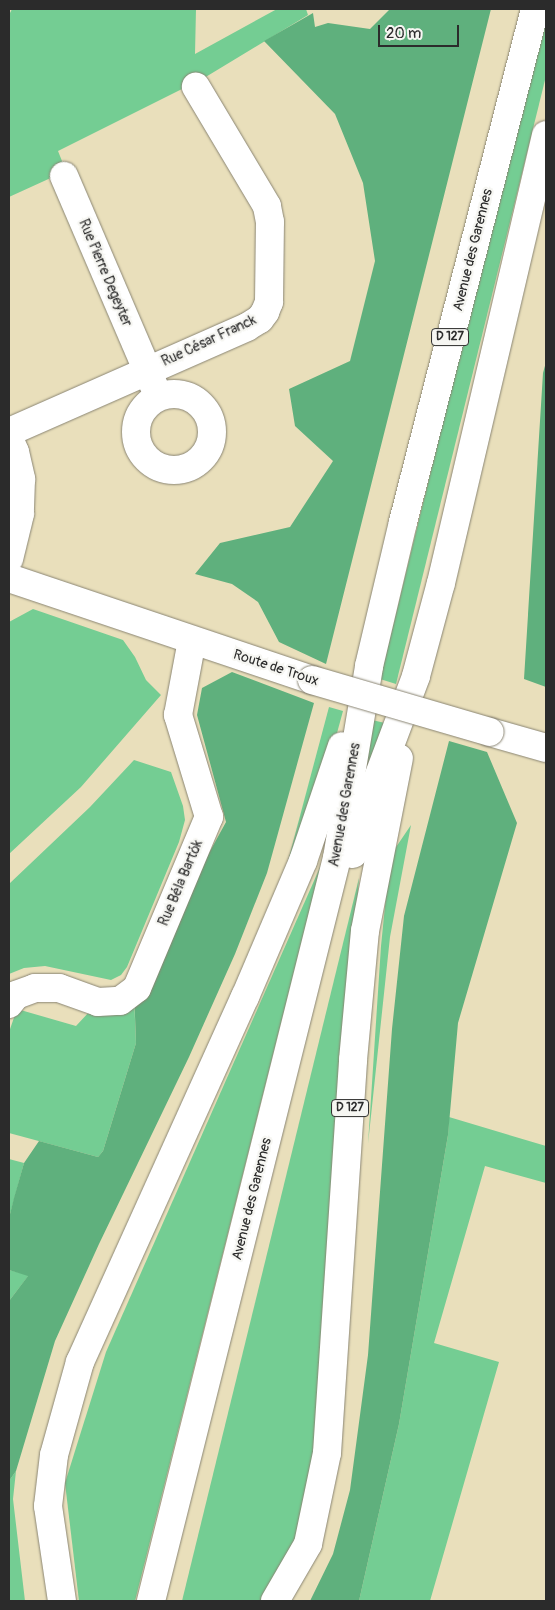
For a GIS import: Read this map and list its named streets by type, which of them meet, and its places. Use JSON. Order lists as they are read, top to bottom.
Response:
{
  "streets": {
    "main road": [
      "Avenue des Garennes",
      "Rue Pierre Degeyter",
      "D 127",
      "Rue César Franck",
      "Route de Troux",
      "Rue Béla Bartók"
    ]
  },
  "crossings": [
    ["Avenue des Garennes", "D 127"],
    ["Rue Pierre Degeyter", "Rue César Franck"],
    ["Route de Troux", "Rue Béla Bartók"]
  ],
  "scale_bar": "20 m"
}
